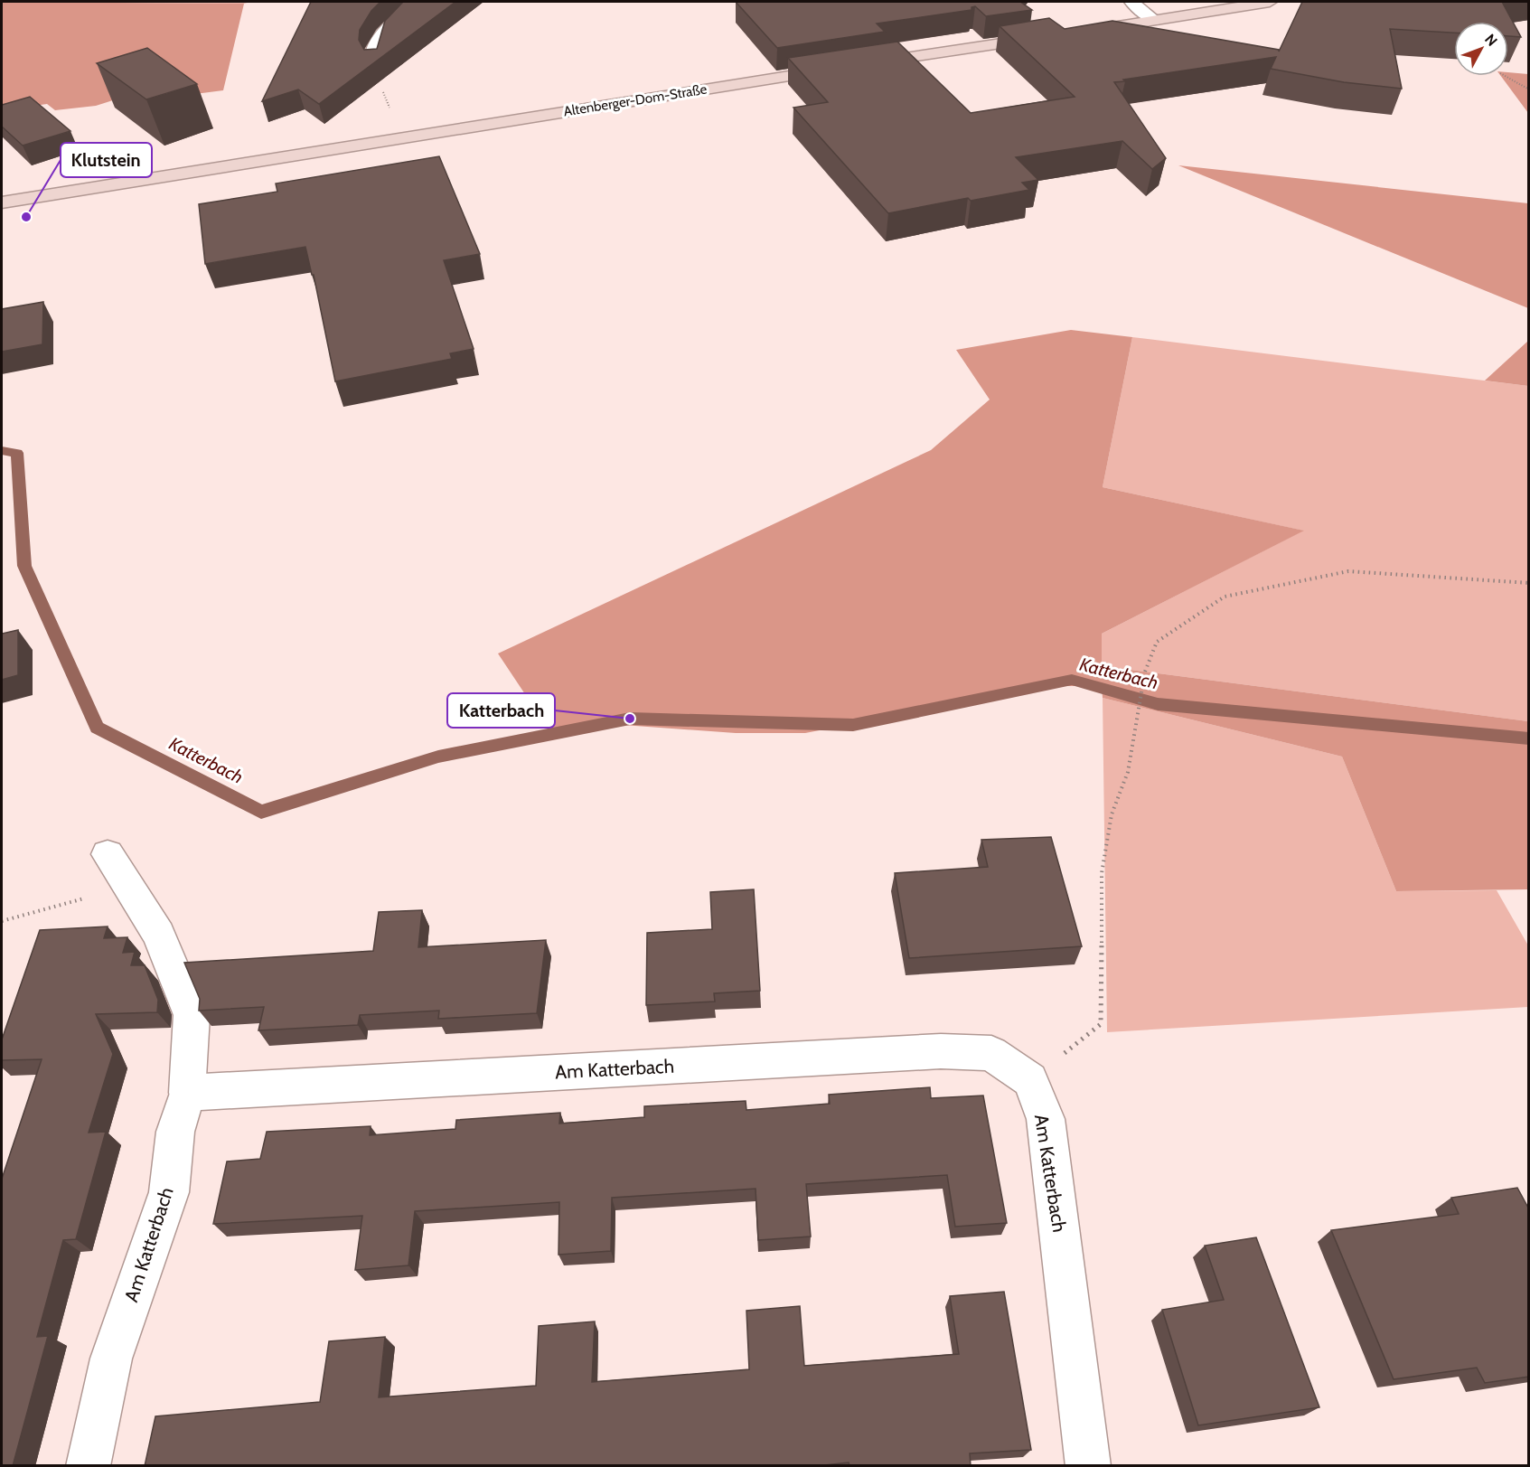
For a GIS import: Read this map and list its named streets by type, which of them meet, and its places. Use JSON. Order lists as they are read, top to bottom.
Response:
{
  "streets": {
    "main road": ["Altenberger-Dom-Straße"],
    "street": ["Am Katterbach"]
  },
  "water": ["Katterbach"],
  "places": ["Klutstein", "Katterbach"],
  "north": "top right"
}
